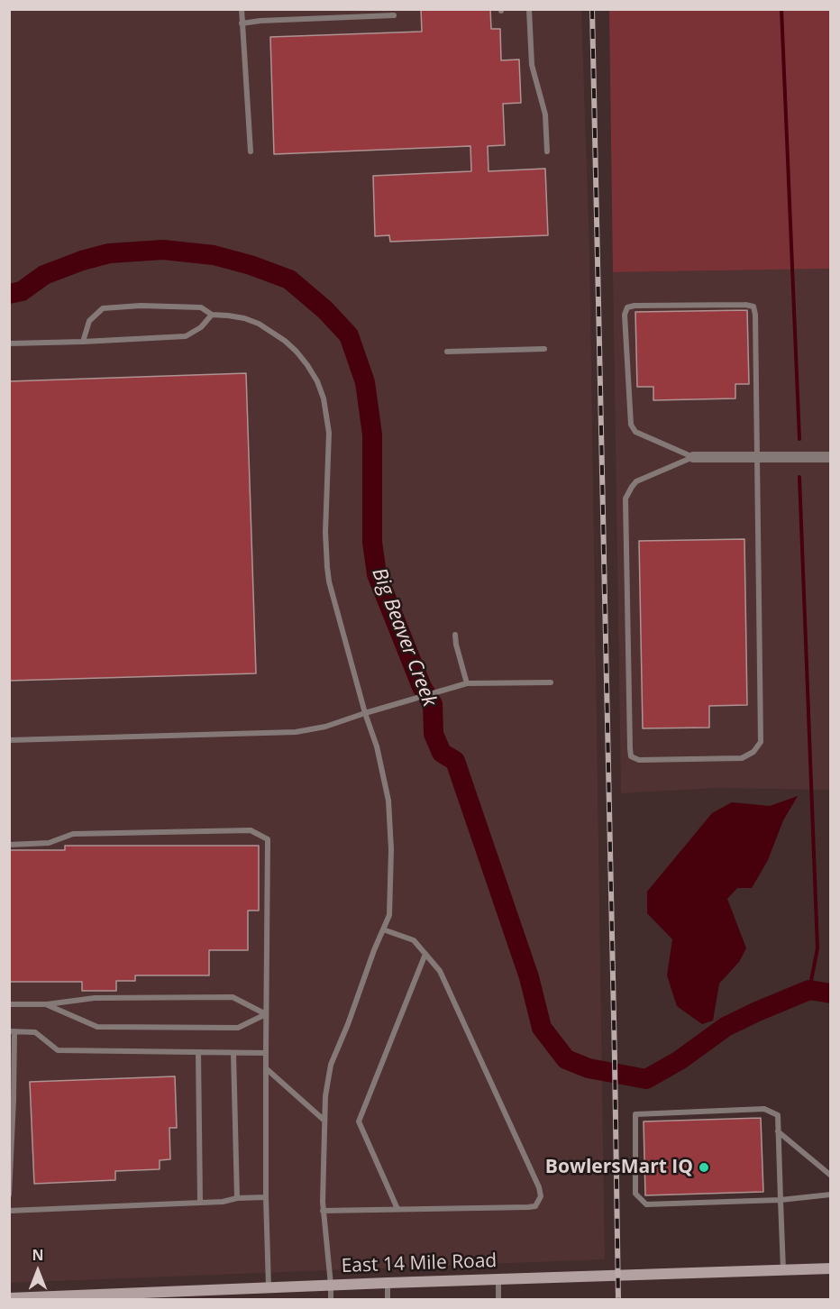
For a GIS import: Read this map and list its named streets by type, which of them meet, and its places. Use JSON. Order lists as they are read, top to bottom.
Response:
{
  "streets": {
    "main road": ["East 14 Mile Road"]
  },
  "water": ["Big Beaver Creek"],
  "places": ["BowlersMart IQ"],
  "north": "top"
}
